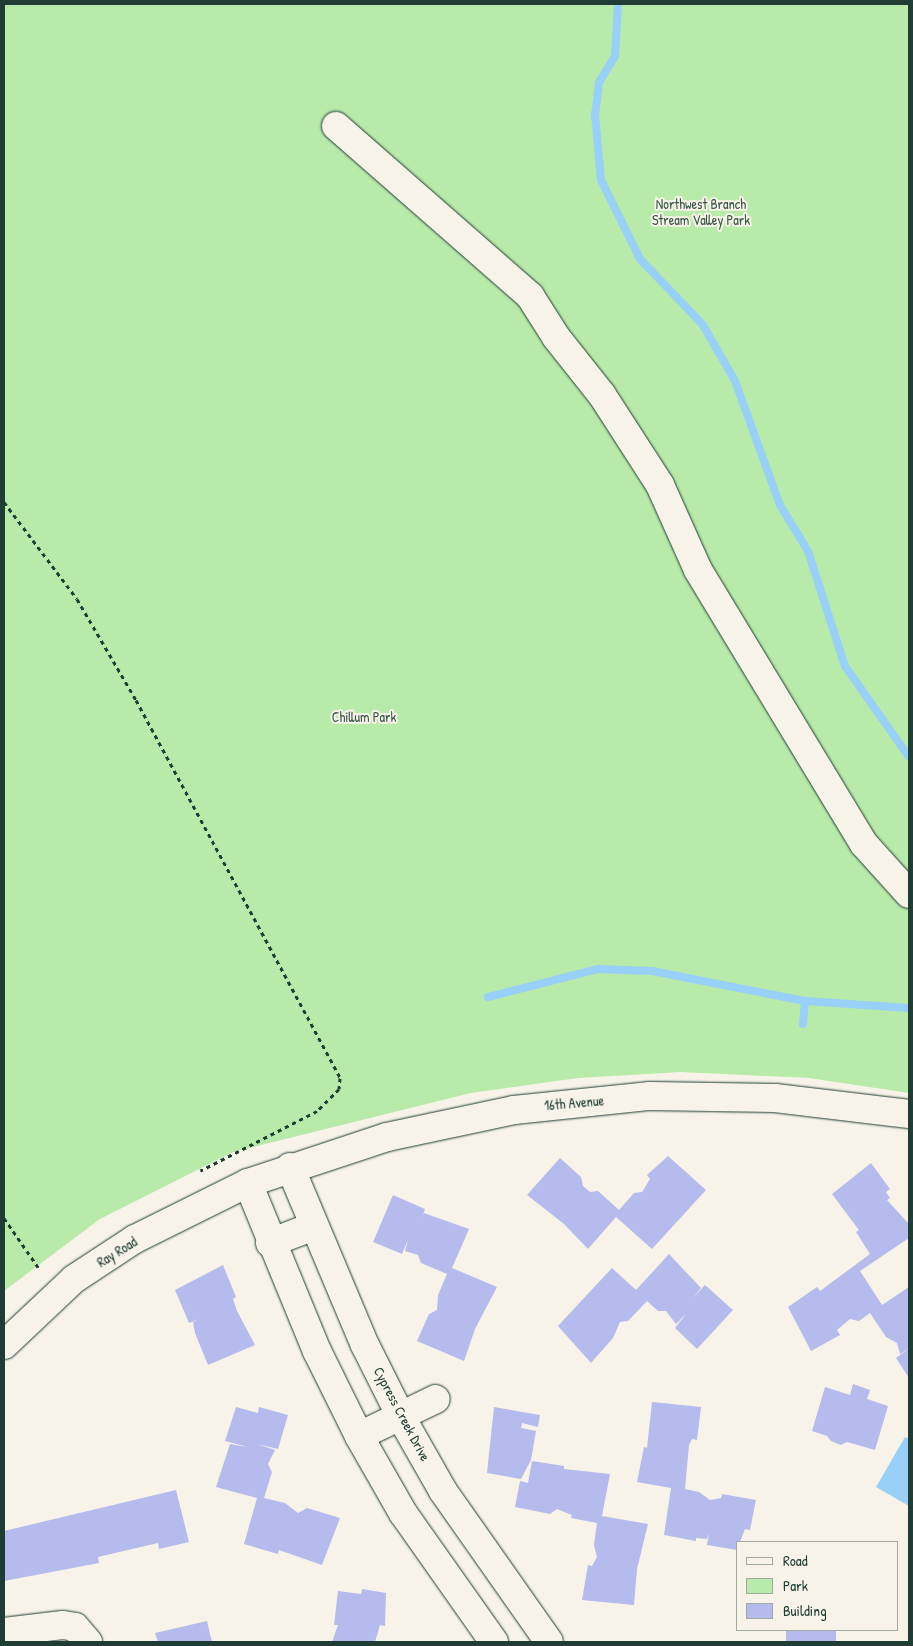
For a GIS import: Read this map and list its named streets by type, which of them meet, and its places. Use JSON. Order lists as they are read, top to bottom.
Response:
{
  "streets": {
    "street": ["16th Avenue", "Ray Road", "Cypress Creek Drive"]
  },
  "crossings": [
    ["16th Avenue", "Ray Road"],
    ["16th Avenue", "Cypress Creek Drive"]
  ],
  "parks": ["Northwest Branch Stream Valley Park", "Chillum Park"],
  "legend": ["Road", "Park", "Building"]
}
